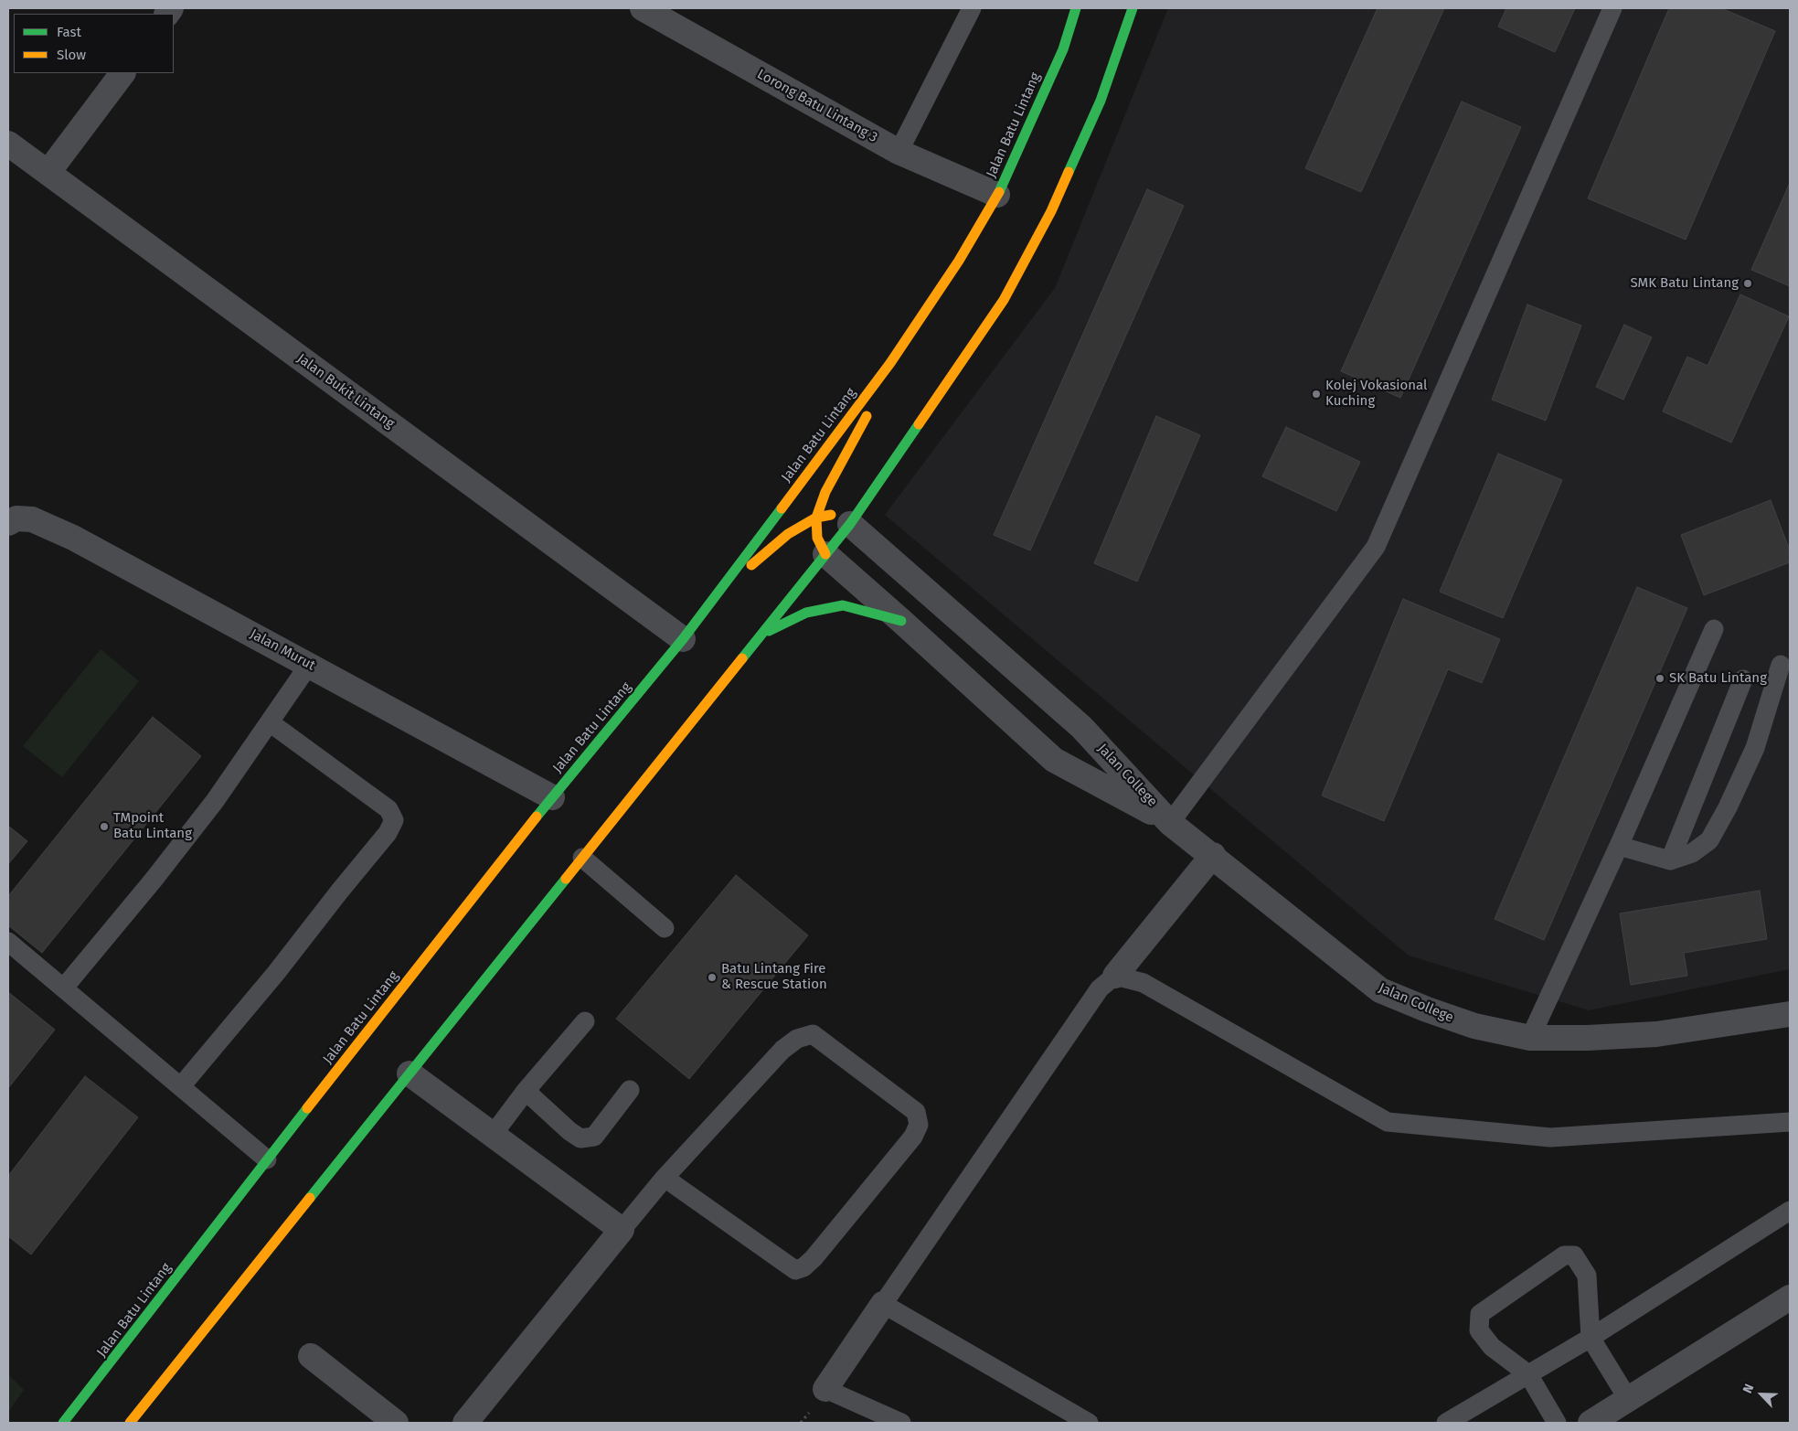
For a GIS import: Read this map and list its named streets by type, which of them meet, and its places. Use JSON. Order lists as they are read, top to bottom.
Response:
{
  "streets": {
    "main road": ["Jalan Batu Lintang"],
    "street": [
      "Lorong Batu Lintang 3",
      "Jalan Bukit Lintang",
      "Jalan Murut",
      "Jalan College"
    ]
  },
  "crossings": [
    ["Lorong Batu Lintang 3", "Jalan Batu Lintang"],
    ["Jalan Batu Lintang", "Jalan Bukit Lintang"],
    ["Jalan Batu Lintang", "Jalan Murut"]
  ],
  "places": [
    "SMK Batu Lintang",
    "Kolej Vokasional Kuching",
    "SK Batu Lintang",
    "TMpoint Batu Lintang",
    "Batu Lintang Fire & Rescue Station"
  ],
  "legend": ["Fast", "Slow"],
  "north": "top left"
}
